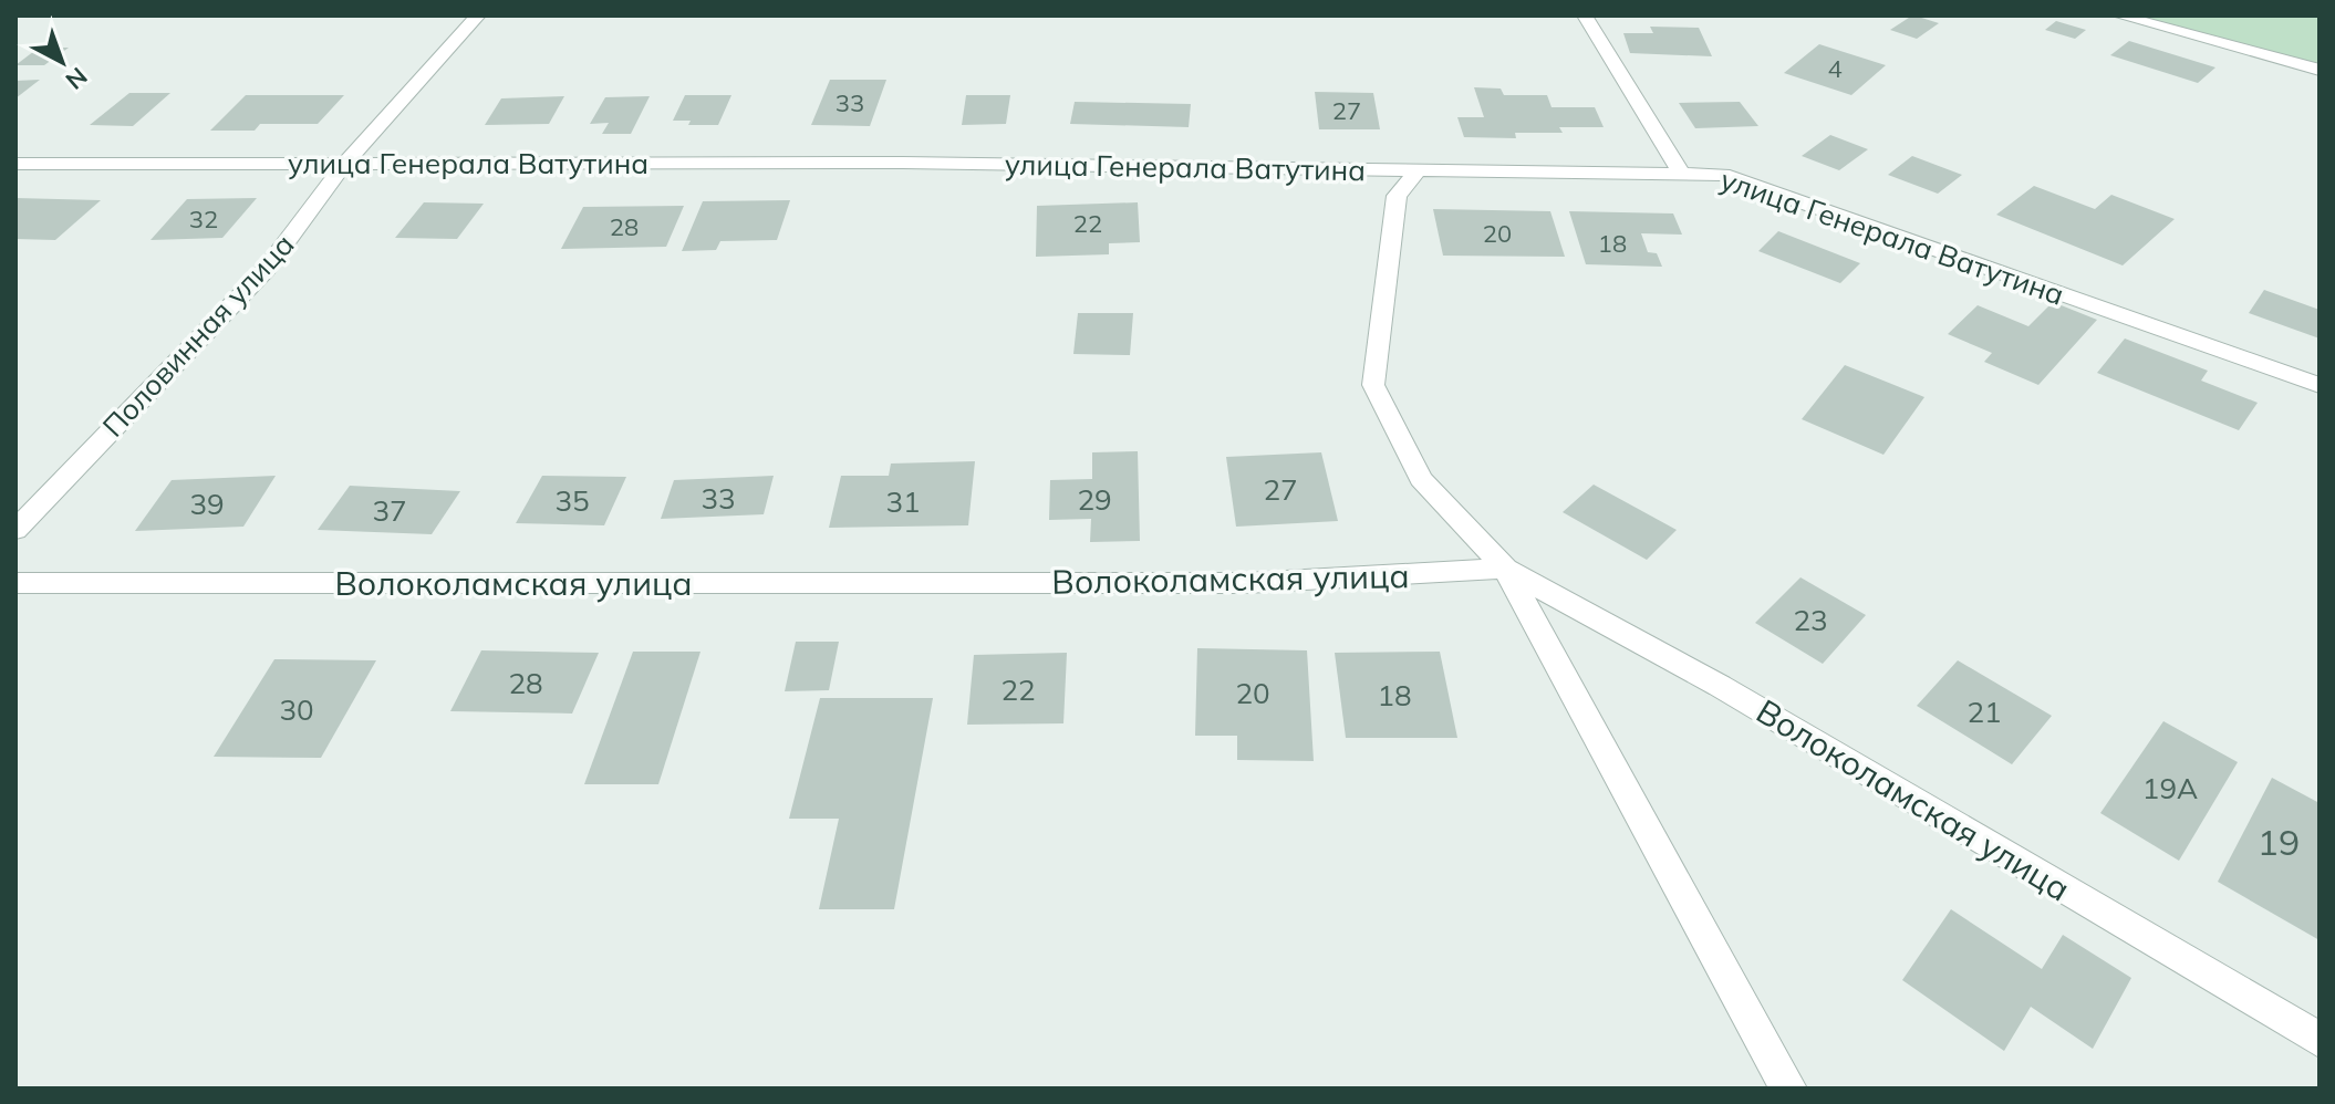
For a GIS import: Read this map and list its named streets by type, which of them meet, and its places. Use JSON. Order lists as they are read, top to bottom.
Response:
{
  "streets": {
    "street": ["улица Генерала Ватутина", "Половинная улица", "Волоколамская улица"]
  },
  "crossings": [
    ["улица Генерала Ватутина", "Половинная улица"]
  ],
  "house_numbers": [
    "4",
    "33",
    "27",
    "32",
    "22",
    "28",
    "20",
    "18",
    "27",
    "33",
    "29",
    "35",
    "31",
    "39",
    "37",
    "23",
    "28",
    "22",
    "20",
    "18",
    "30",
    "21",
    "19А",
    "19"
  ],
  "north": "bottom right"
}
